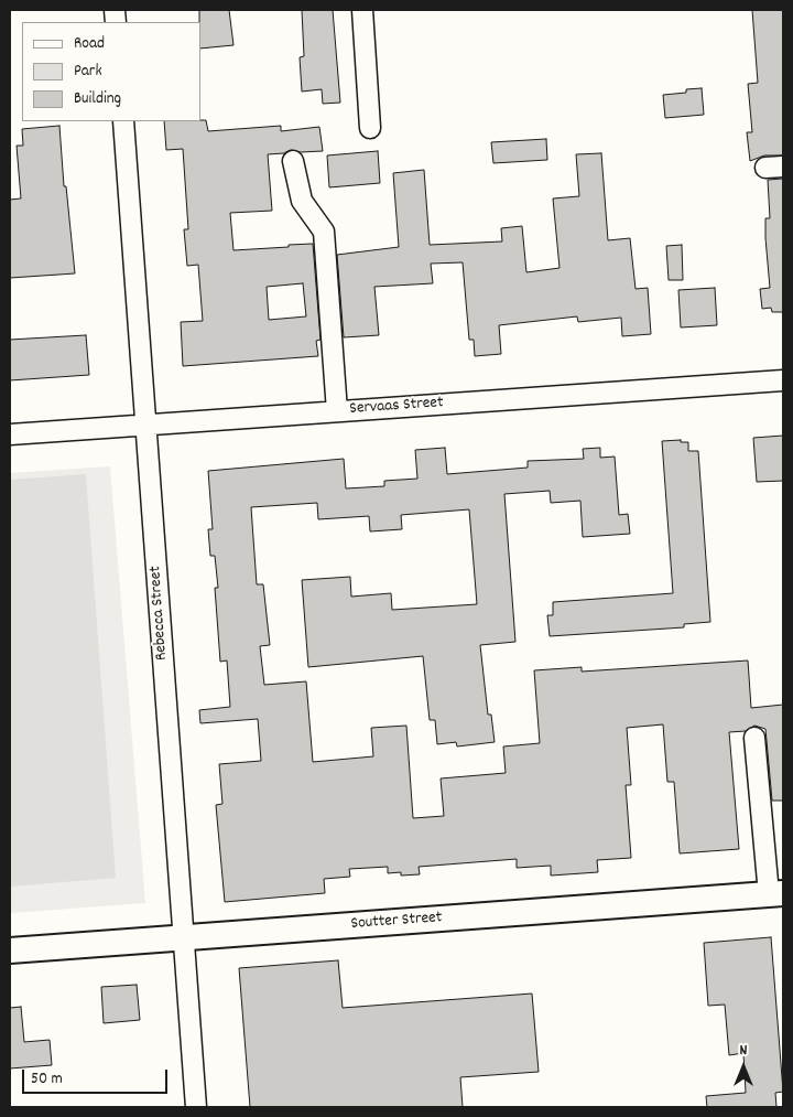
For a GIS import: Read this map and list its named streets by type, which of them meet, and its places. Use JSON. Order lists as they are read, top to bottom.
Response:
{
  "streets": {
    "main road": ["Soutter Street"],
    "street": ["Servaas Street", "Rebecca Street"]
  },
  "crossings": [
    ["Servaas Street", "Rebecca Street"],
    ["Rebecca Street", "Soutter Street"]
  ],
  "legend": ["Road", "Park", "Building"],
  "scale_bar": "50 m",
  "north": "top"
}
